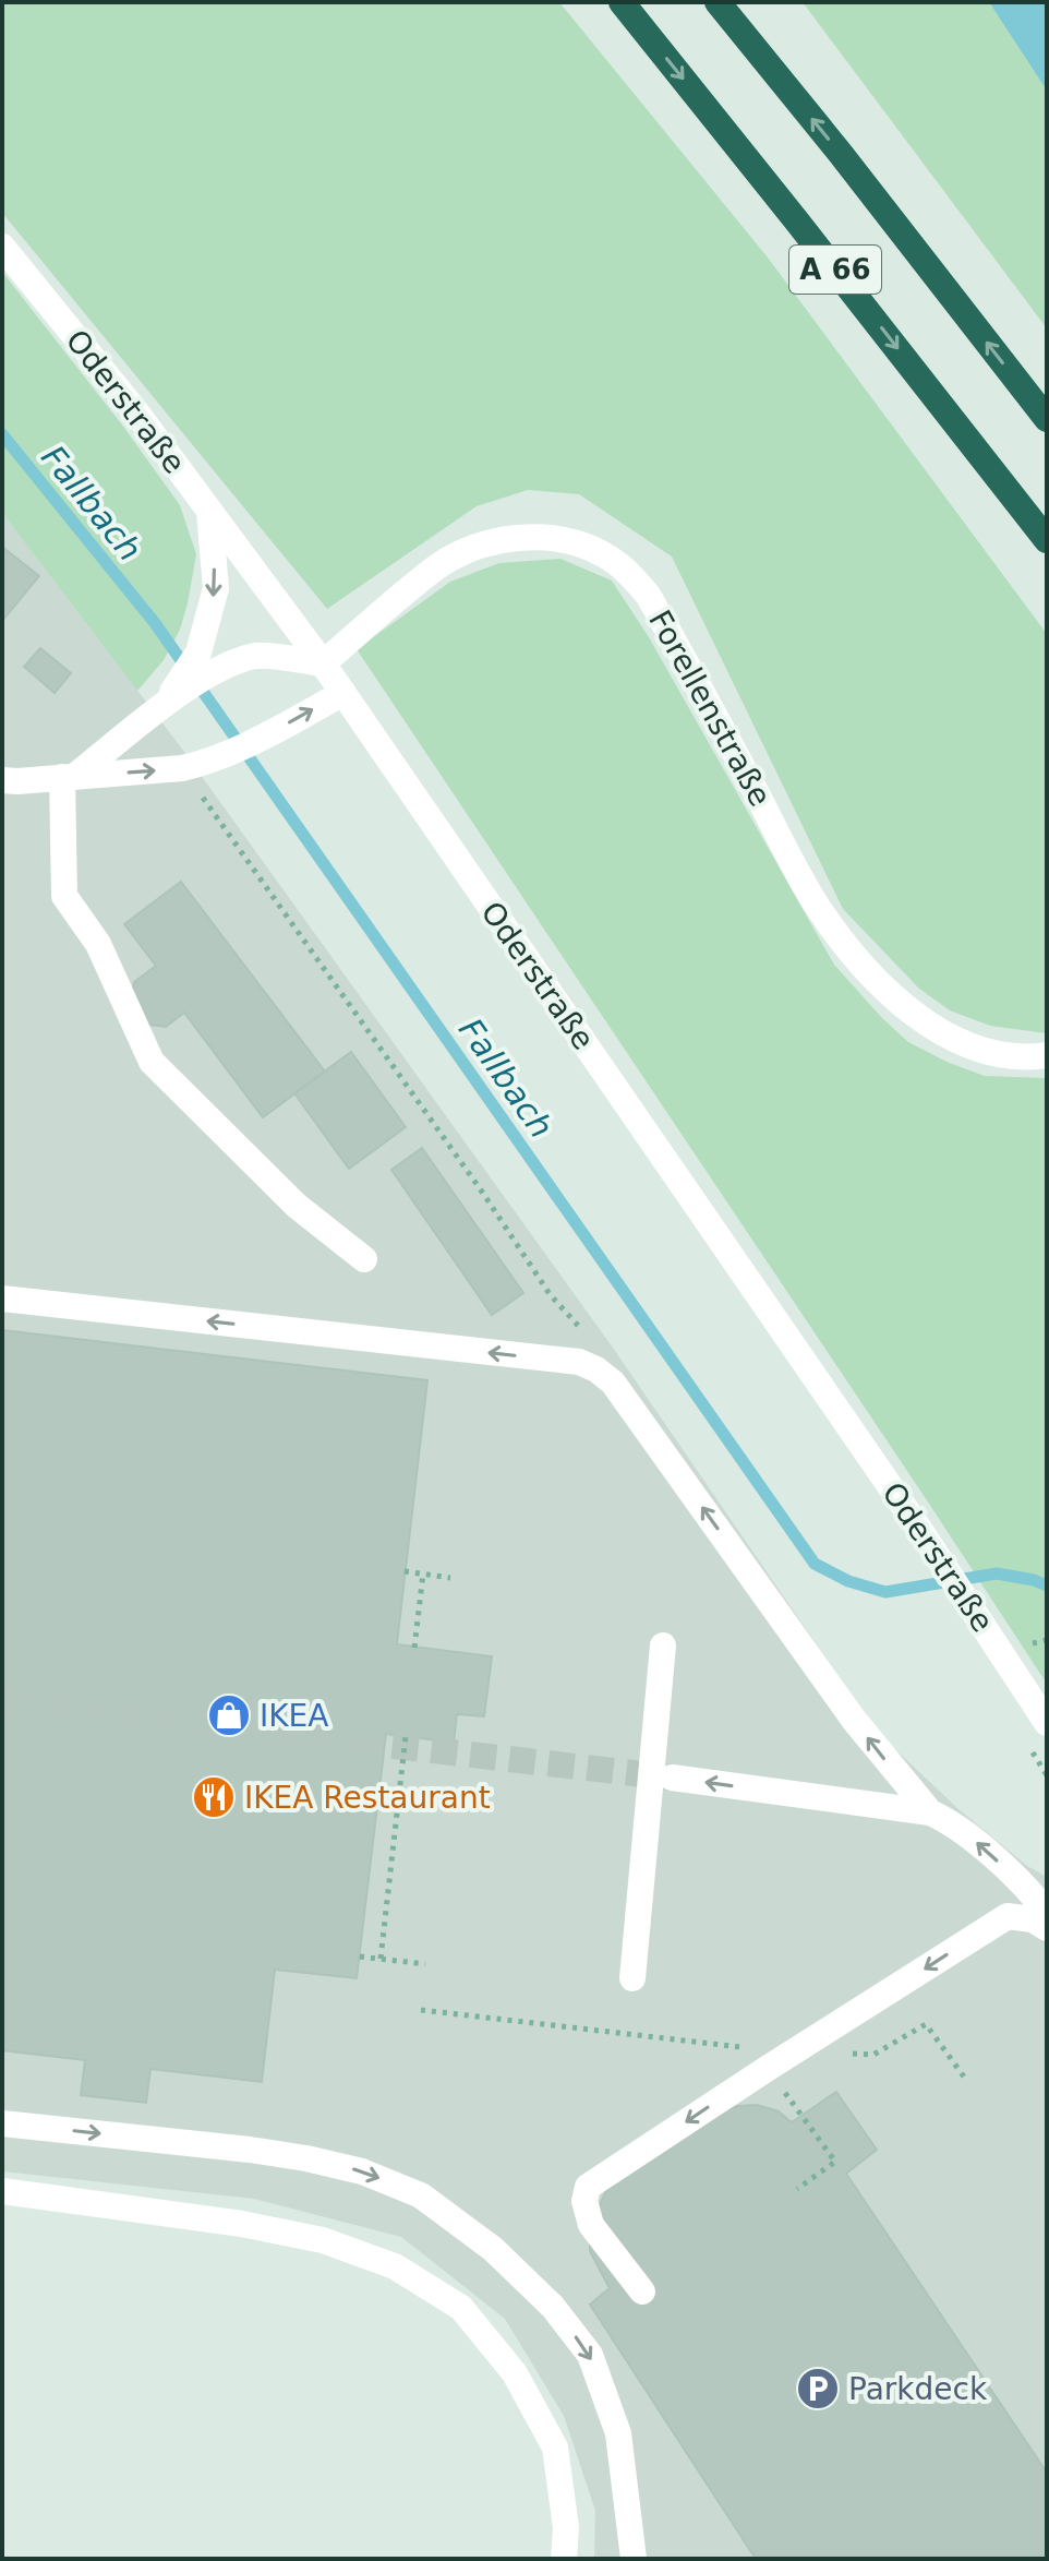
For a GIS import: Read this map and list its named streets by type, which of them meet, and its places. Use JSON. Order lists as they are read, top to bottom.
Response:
{
  "streets": {
    "highway": ["A 66"],
    "street": ["Oderstraße", "Forellenstraße"]
  },
  "crossings": [
    ["Oderstraße", "Forellenstraße"]
  ],
  "water": ["Fallbach"],
  "places": {
    "shop": ["IKEA"],
    "restaurant": ["IKEA Restaurant"],
    "parking": ["Parkdeck"]
  }
}
